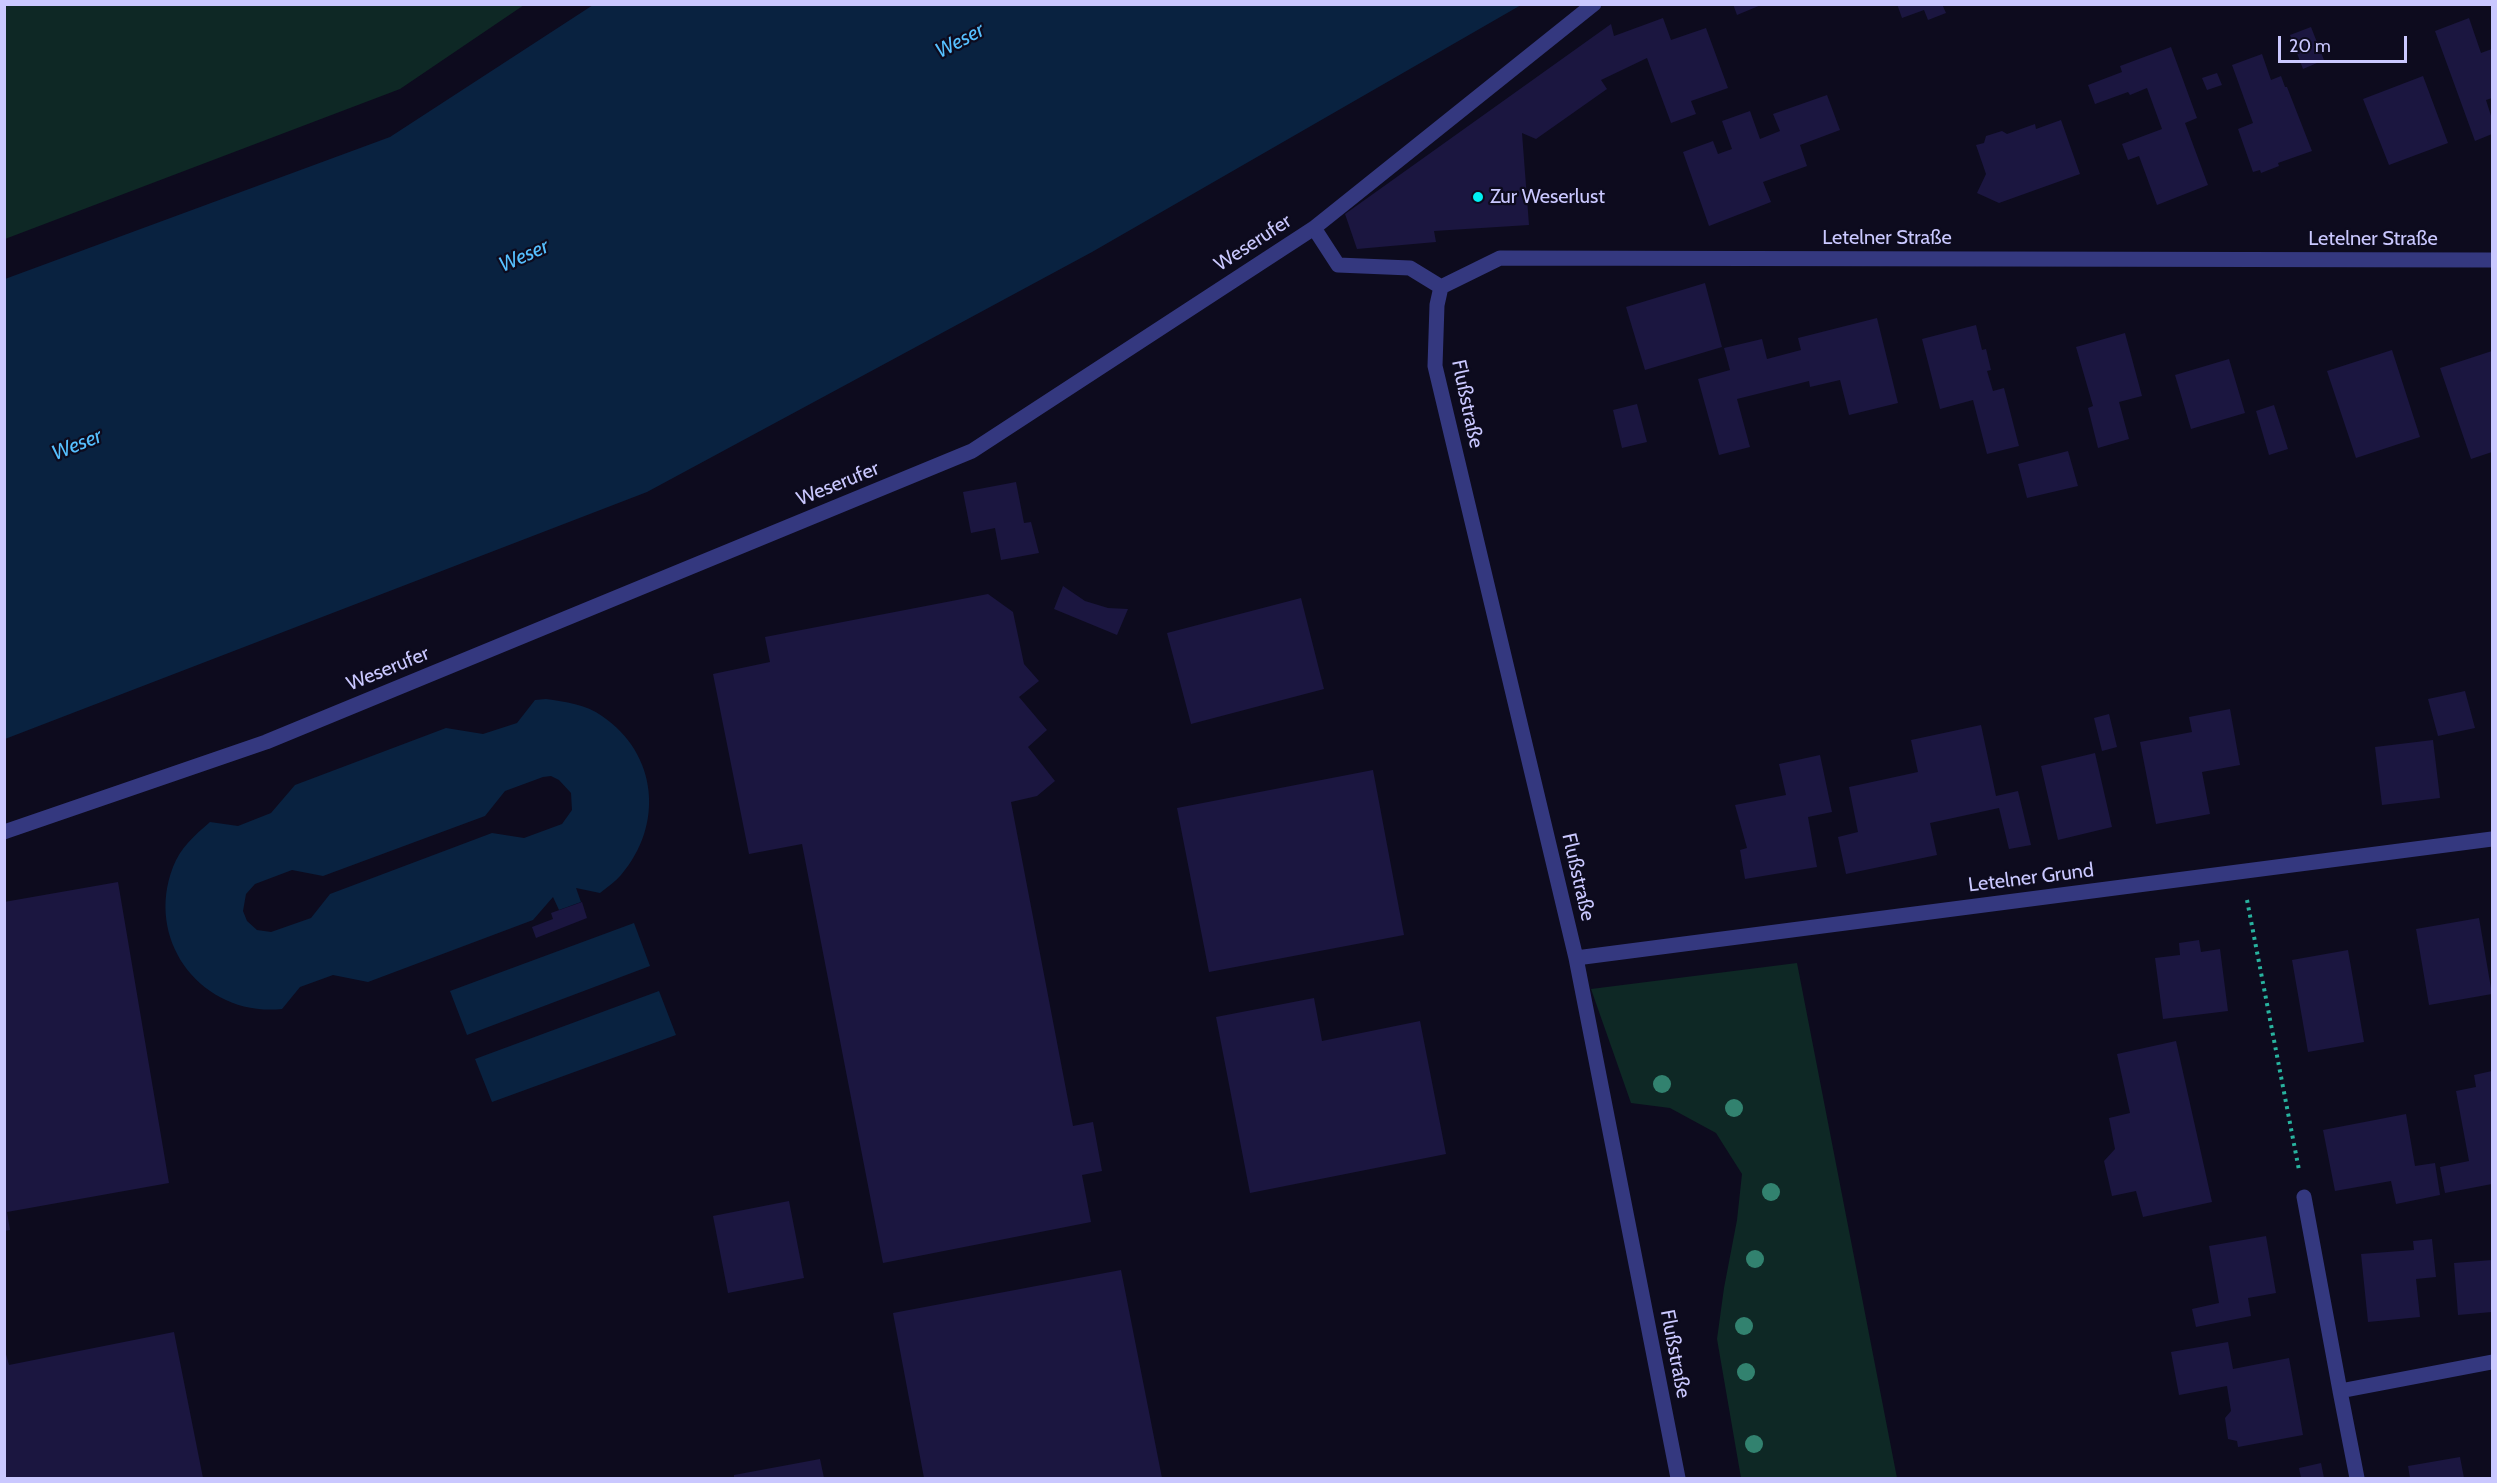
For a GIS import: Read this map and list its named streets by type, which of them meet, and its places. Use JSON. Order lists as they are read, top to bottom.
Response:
{
  "streets": {
    "street": [
      "Letelner Straße",
      "Weserufer",
      "Flußstraße",
      "Letelner Grund"
    ]
  },
  "crossings": [
    ["Letelner Straße", "Flußstraße"],
    ["Flußstraße", "Letelner Grund"]
  ],
  "water": ["Weser"],
  "places": ["Zur Weserlust"],
  "scale_bar": "20 m"
}
